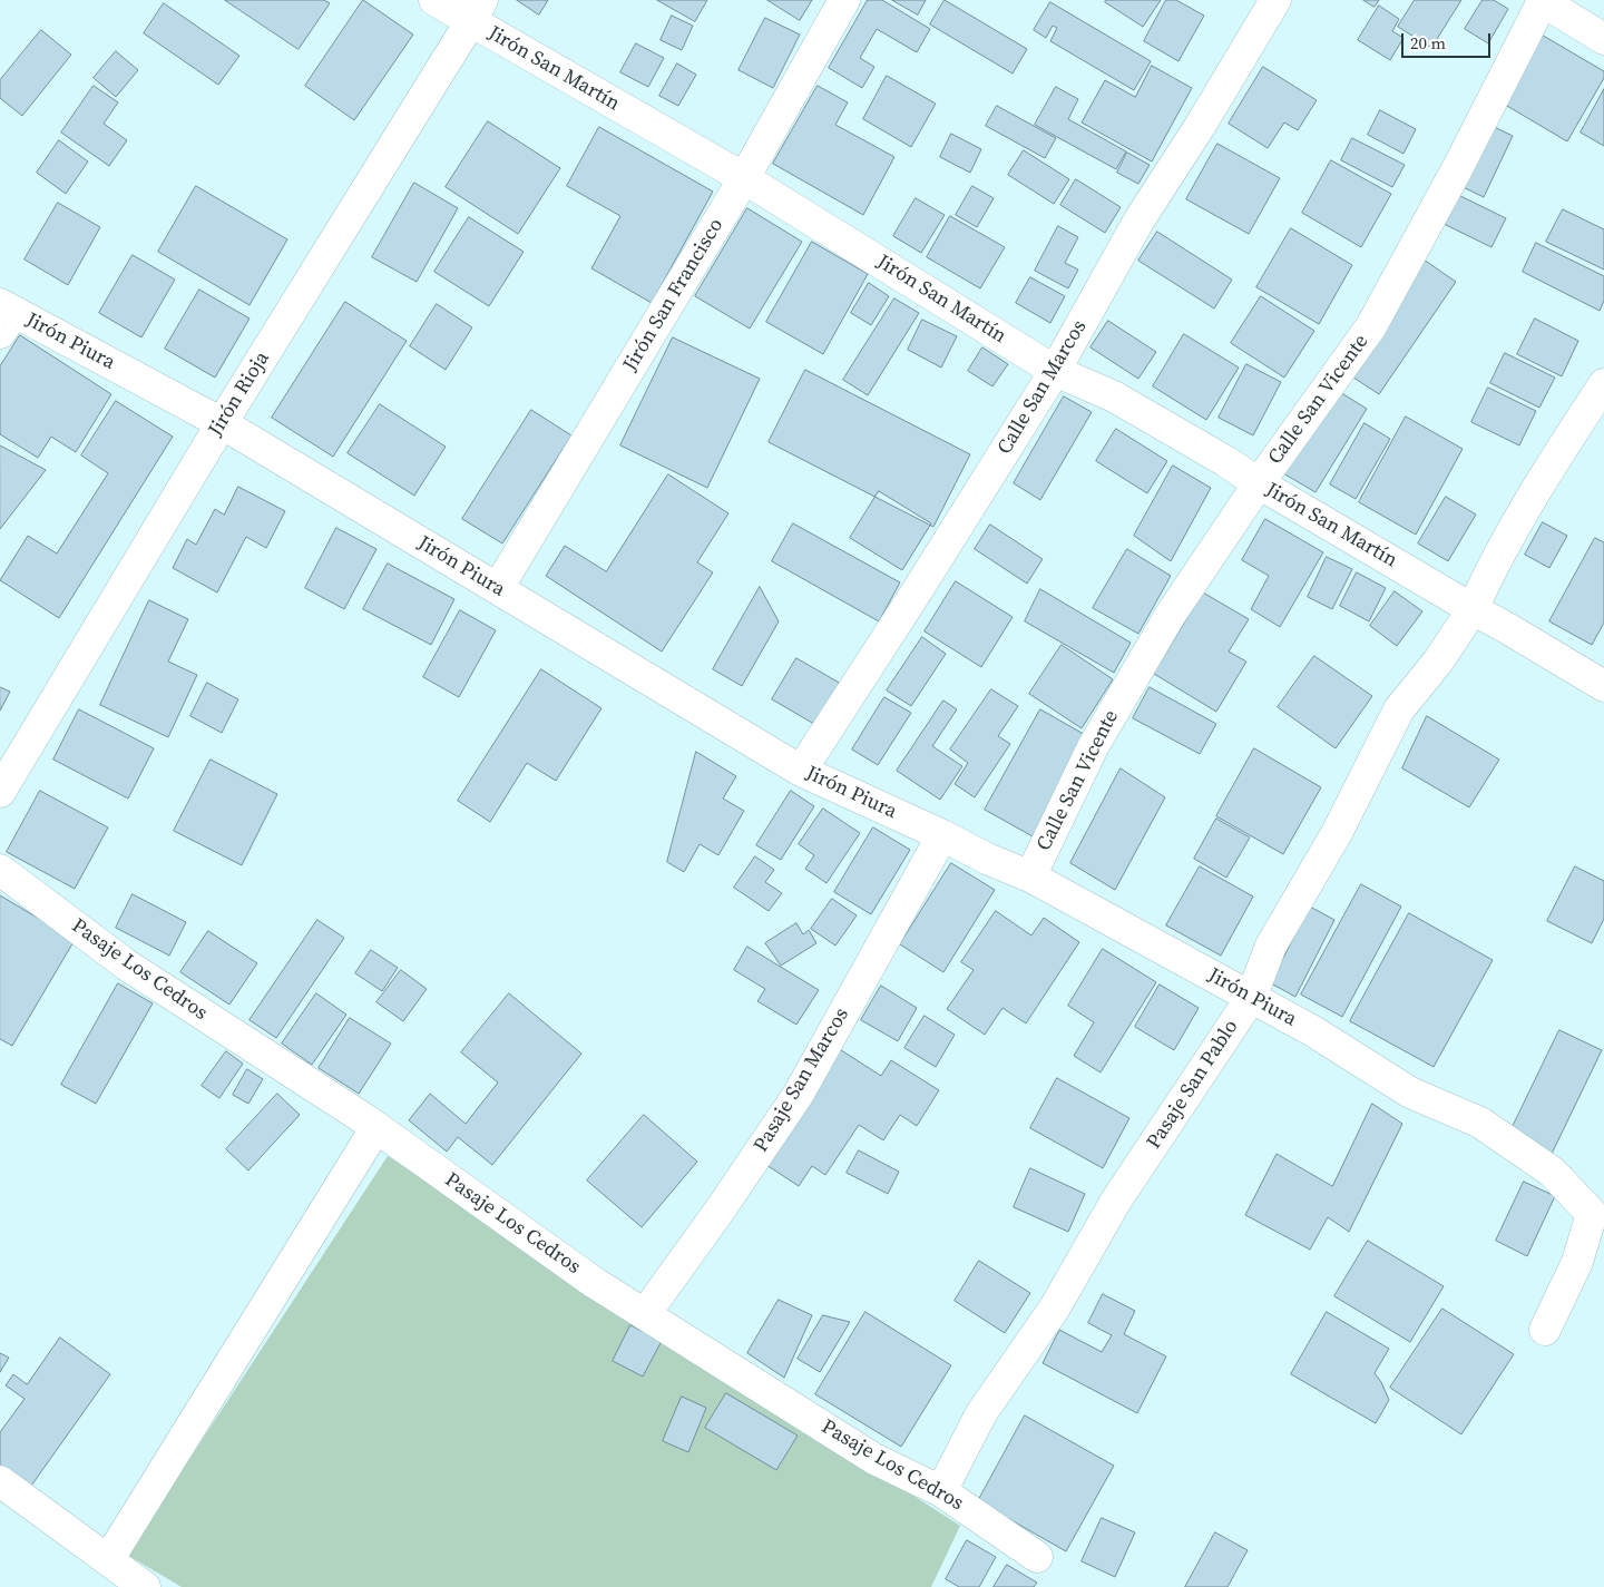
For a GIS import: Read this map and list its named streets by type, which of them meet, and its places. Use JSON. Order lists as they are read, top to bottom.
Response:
{
  "streets": {
    "street": [
      "Jirón San Martín",
      "Jirón San Francisco",
      "Jirón Piura",
      "Calle San Marcos",
      "Jirón Rioja",
      "Calle San Vicente",
      "Pasaje Los Cedros",
      "Pasaje San Marcos",
      "Pasaje San Pablo"
    ]
  },
  "crossings": [
    ["Jirón San Martín", "Jirón San Francisco"],
    ["Jirón San Martín", "Calle San Marcos"],
    ["Jirón San Martín", "Jirón Rioja"],
    ["Jirón San Martín", "Calle San Vicente"],
    ["Jirón San Martín", "Pasaje San Pablo"],
    ["Jirón San Francisco", "Jirón Piura"],
    ["Jirón Piura", "Calle San Marcos"],
    ["Jirón Piura", "Jirón Rioja"],
    ["Jirón Piura", "Calle San Vicente"],
    ["Jirón Piura", "Pasaje San Marcos"],
    ["Jirón Piura", "Pasaje San Pablo"],
    ["Pasaje Los Cedros", "Pasaje San Marcos"],
    ["Pasaje Los Cedros", "Pasaje San Pablo"]
  ],
  "scale_bar": "20 m"
}
